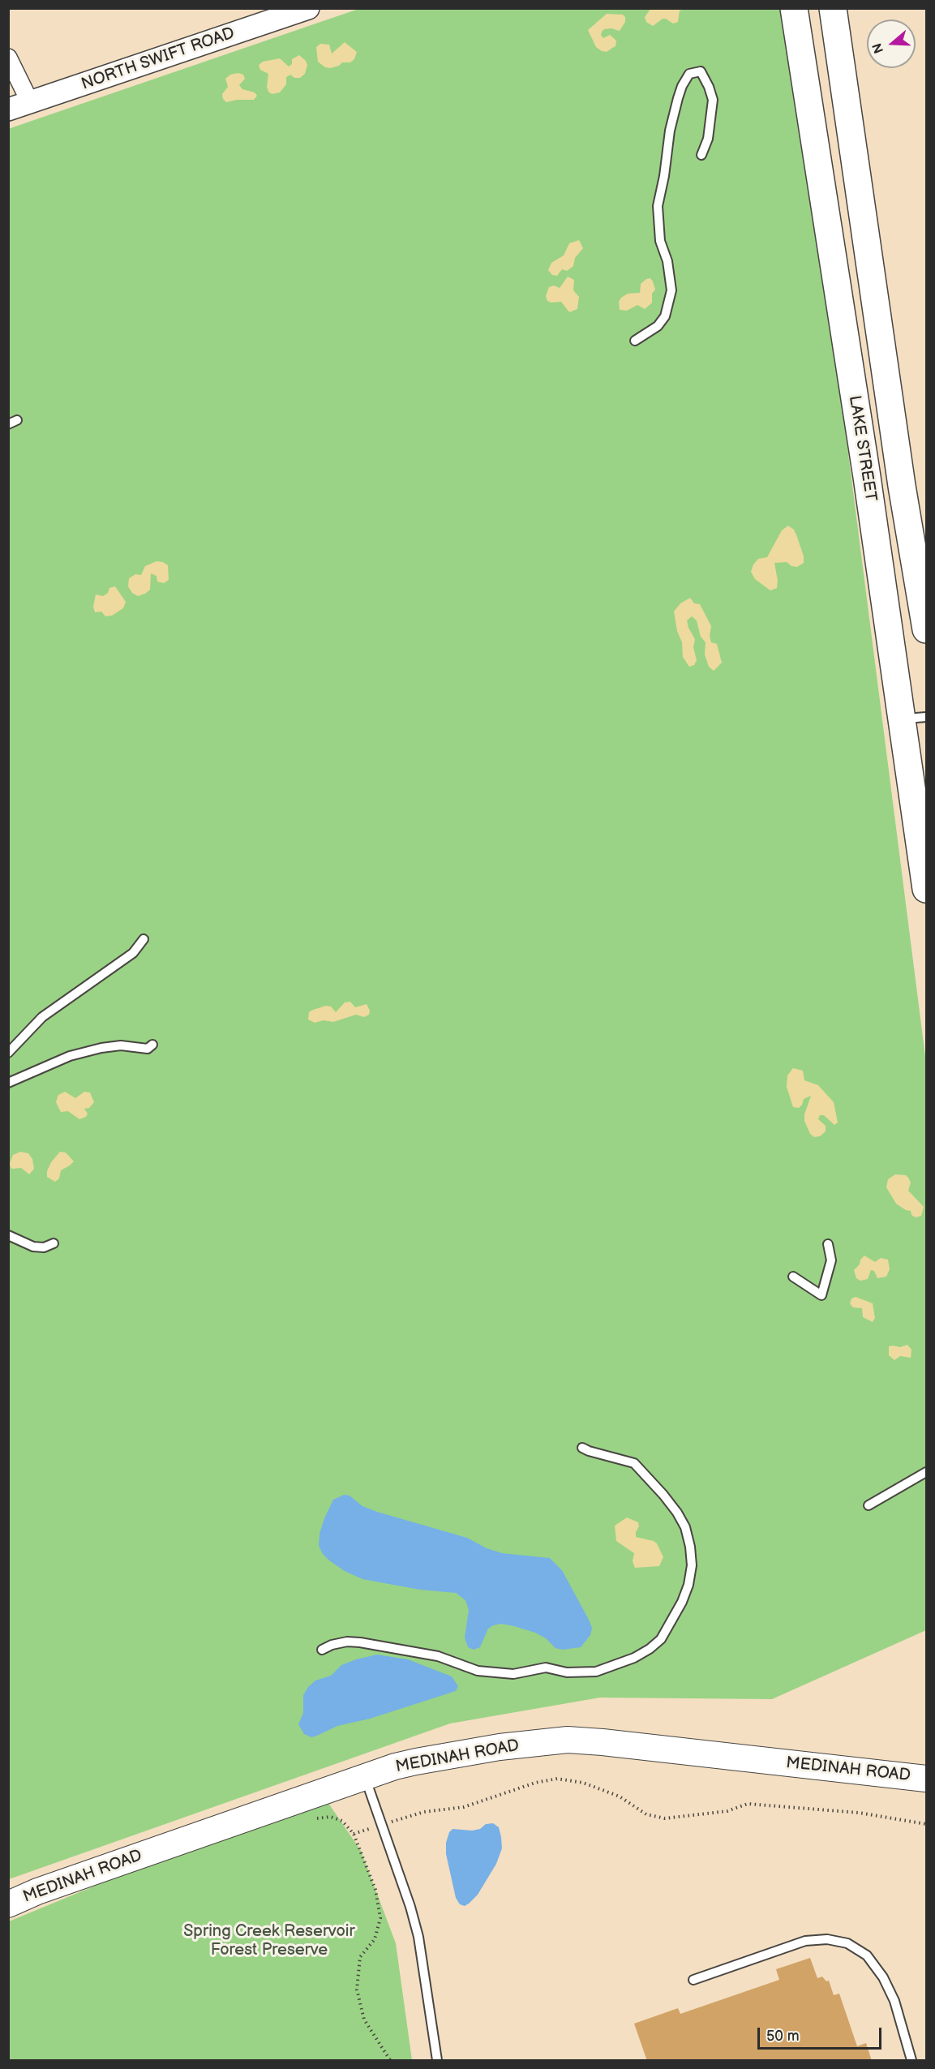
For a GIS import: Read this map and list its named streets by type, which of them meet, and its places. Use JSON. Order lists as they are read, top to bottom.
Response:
{
  "streets": {
    "main road": ["LAKE STREET", "MEDINAH ROAD"],
    "street": ["NORTH SWIFT ROAD"]
  },
  "parks": ["Spring Creek Reservoir Forest Preserve"],
  "scale_bar": "50 m",
  "north": "left"
}
